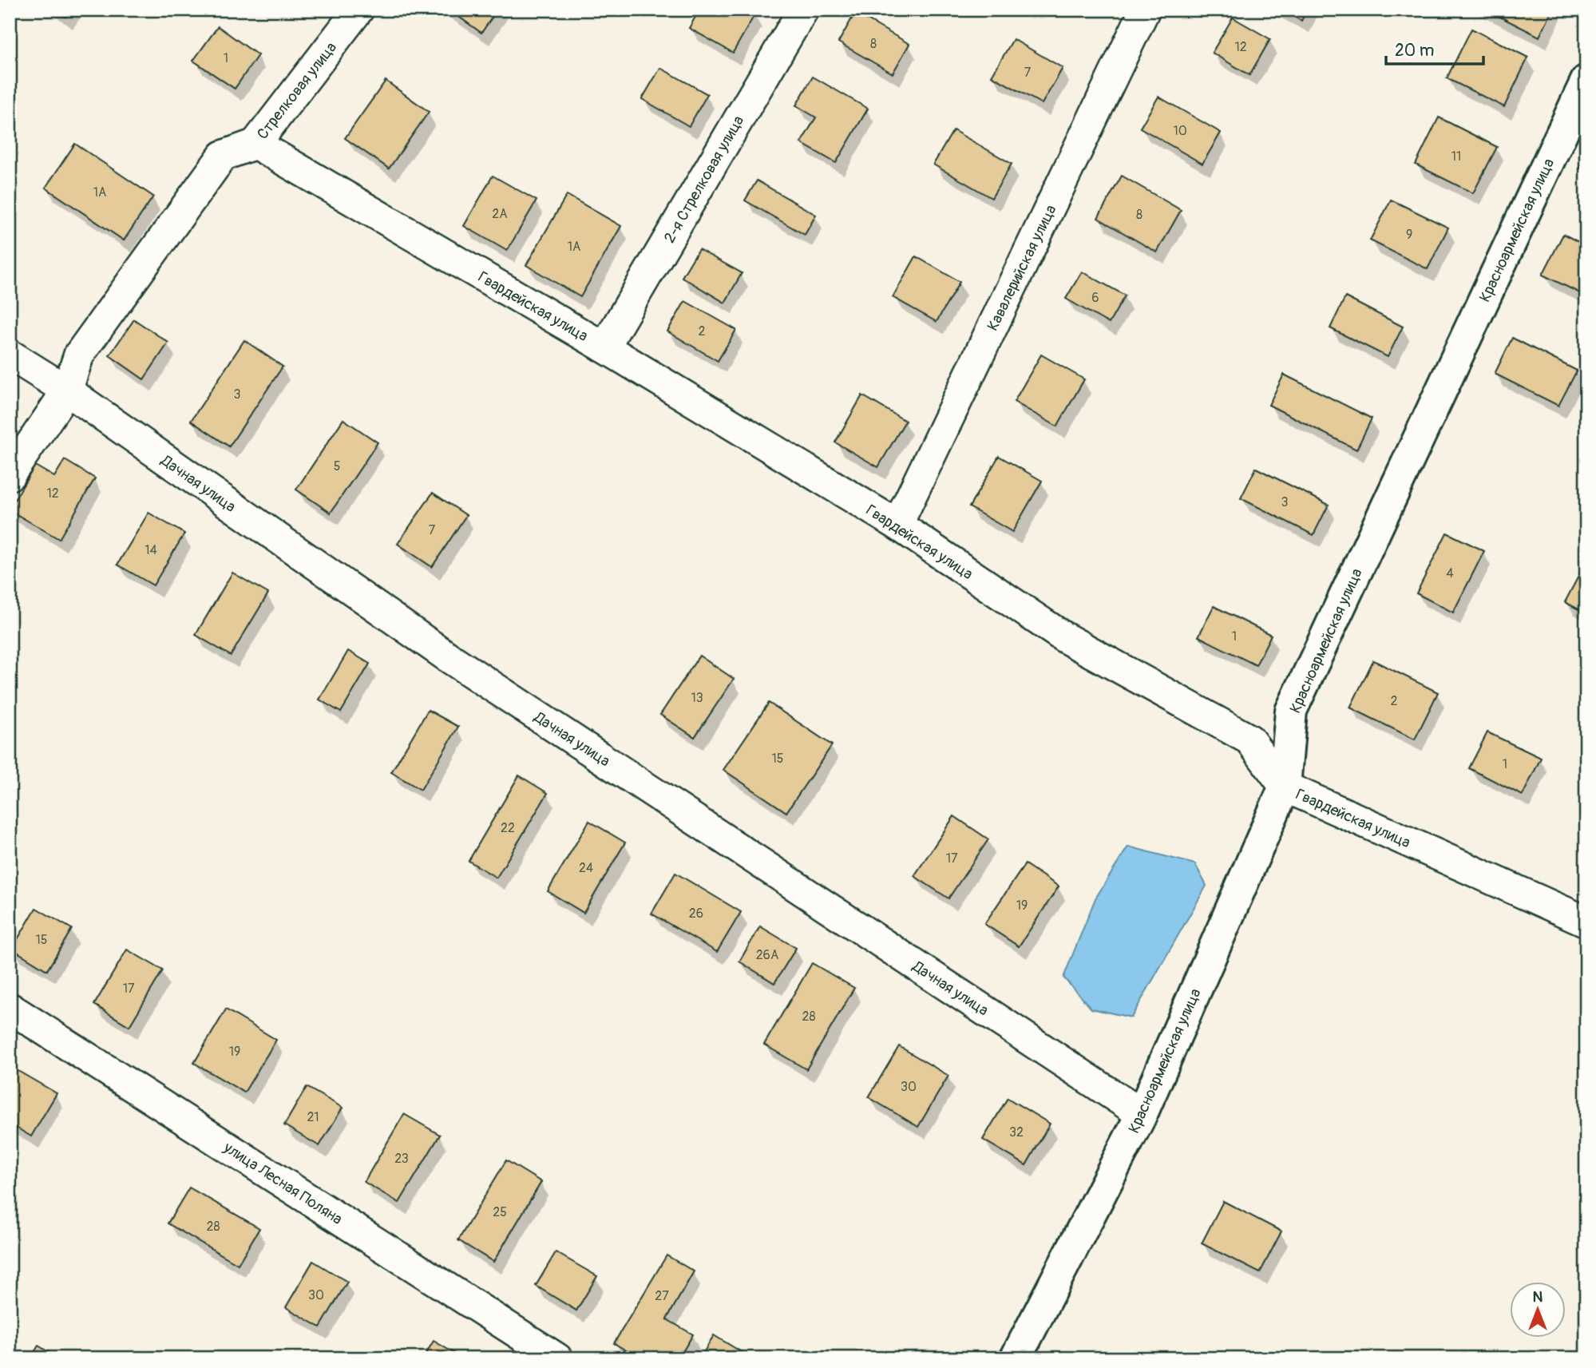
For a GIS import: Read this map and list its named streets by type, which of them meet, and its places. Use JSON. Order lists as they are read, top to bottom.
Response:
{
  "streets": {
    "street": [
      "Стрелковая улица",
      "2-я Стрелковая улица",
      "Красноармейская улица",
      "Кавалерийская улица",
      "Гвардейская улица",
      "Дачная улица",
      "улица Лесная Поляна"
    ]
  },
  "crossings": [
    ["Стрелковая улица", "Гвардейская улица"],
    ["2-я Стрелковая улица", "Гвардейская улица"],
    ["Красноармейская улица", "Гвардейская улица"],
    ["Красноармейская улица", "Дачная улица"],
    ["Кавалерийская улица", "Гвардейская улица"]
  ],
  "house_numbers": [
    "8",
    "12",
    "1",
    "7",
    "10",
    "11",
    "1А",
    "2А",
    "8",
    "9",
    "1А",
    "6",
    "2",
    "3",
    "5",
    "12",
    "3",
    "7",
    "14",
    "4",
    "1",
    "13",
    "2",
    "15",
    "1",
    "22",
    "17",
    "24",
    "19",
    "26",
    "15",
    "26А",
    "17",
    "28",
    "19",
    "30",
    "21",
    "32",
    "23",
    "25",
    "28",
    "30",
    "27"
  ],
  "scale_bar": "20 m",
  "north": "top"
}
